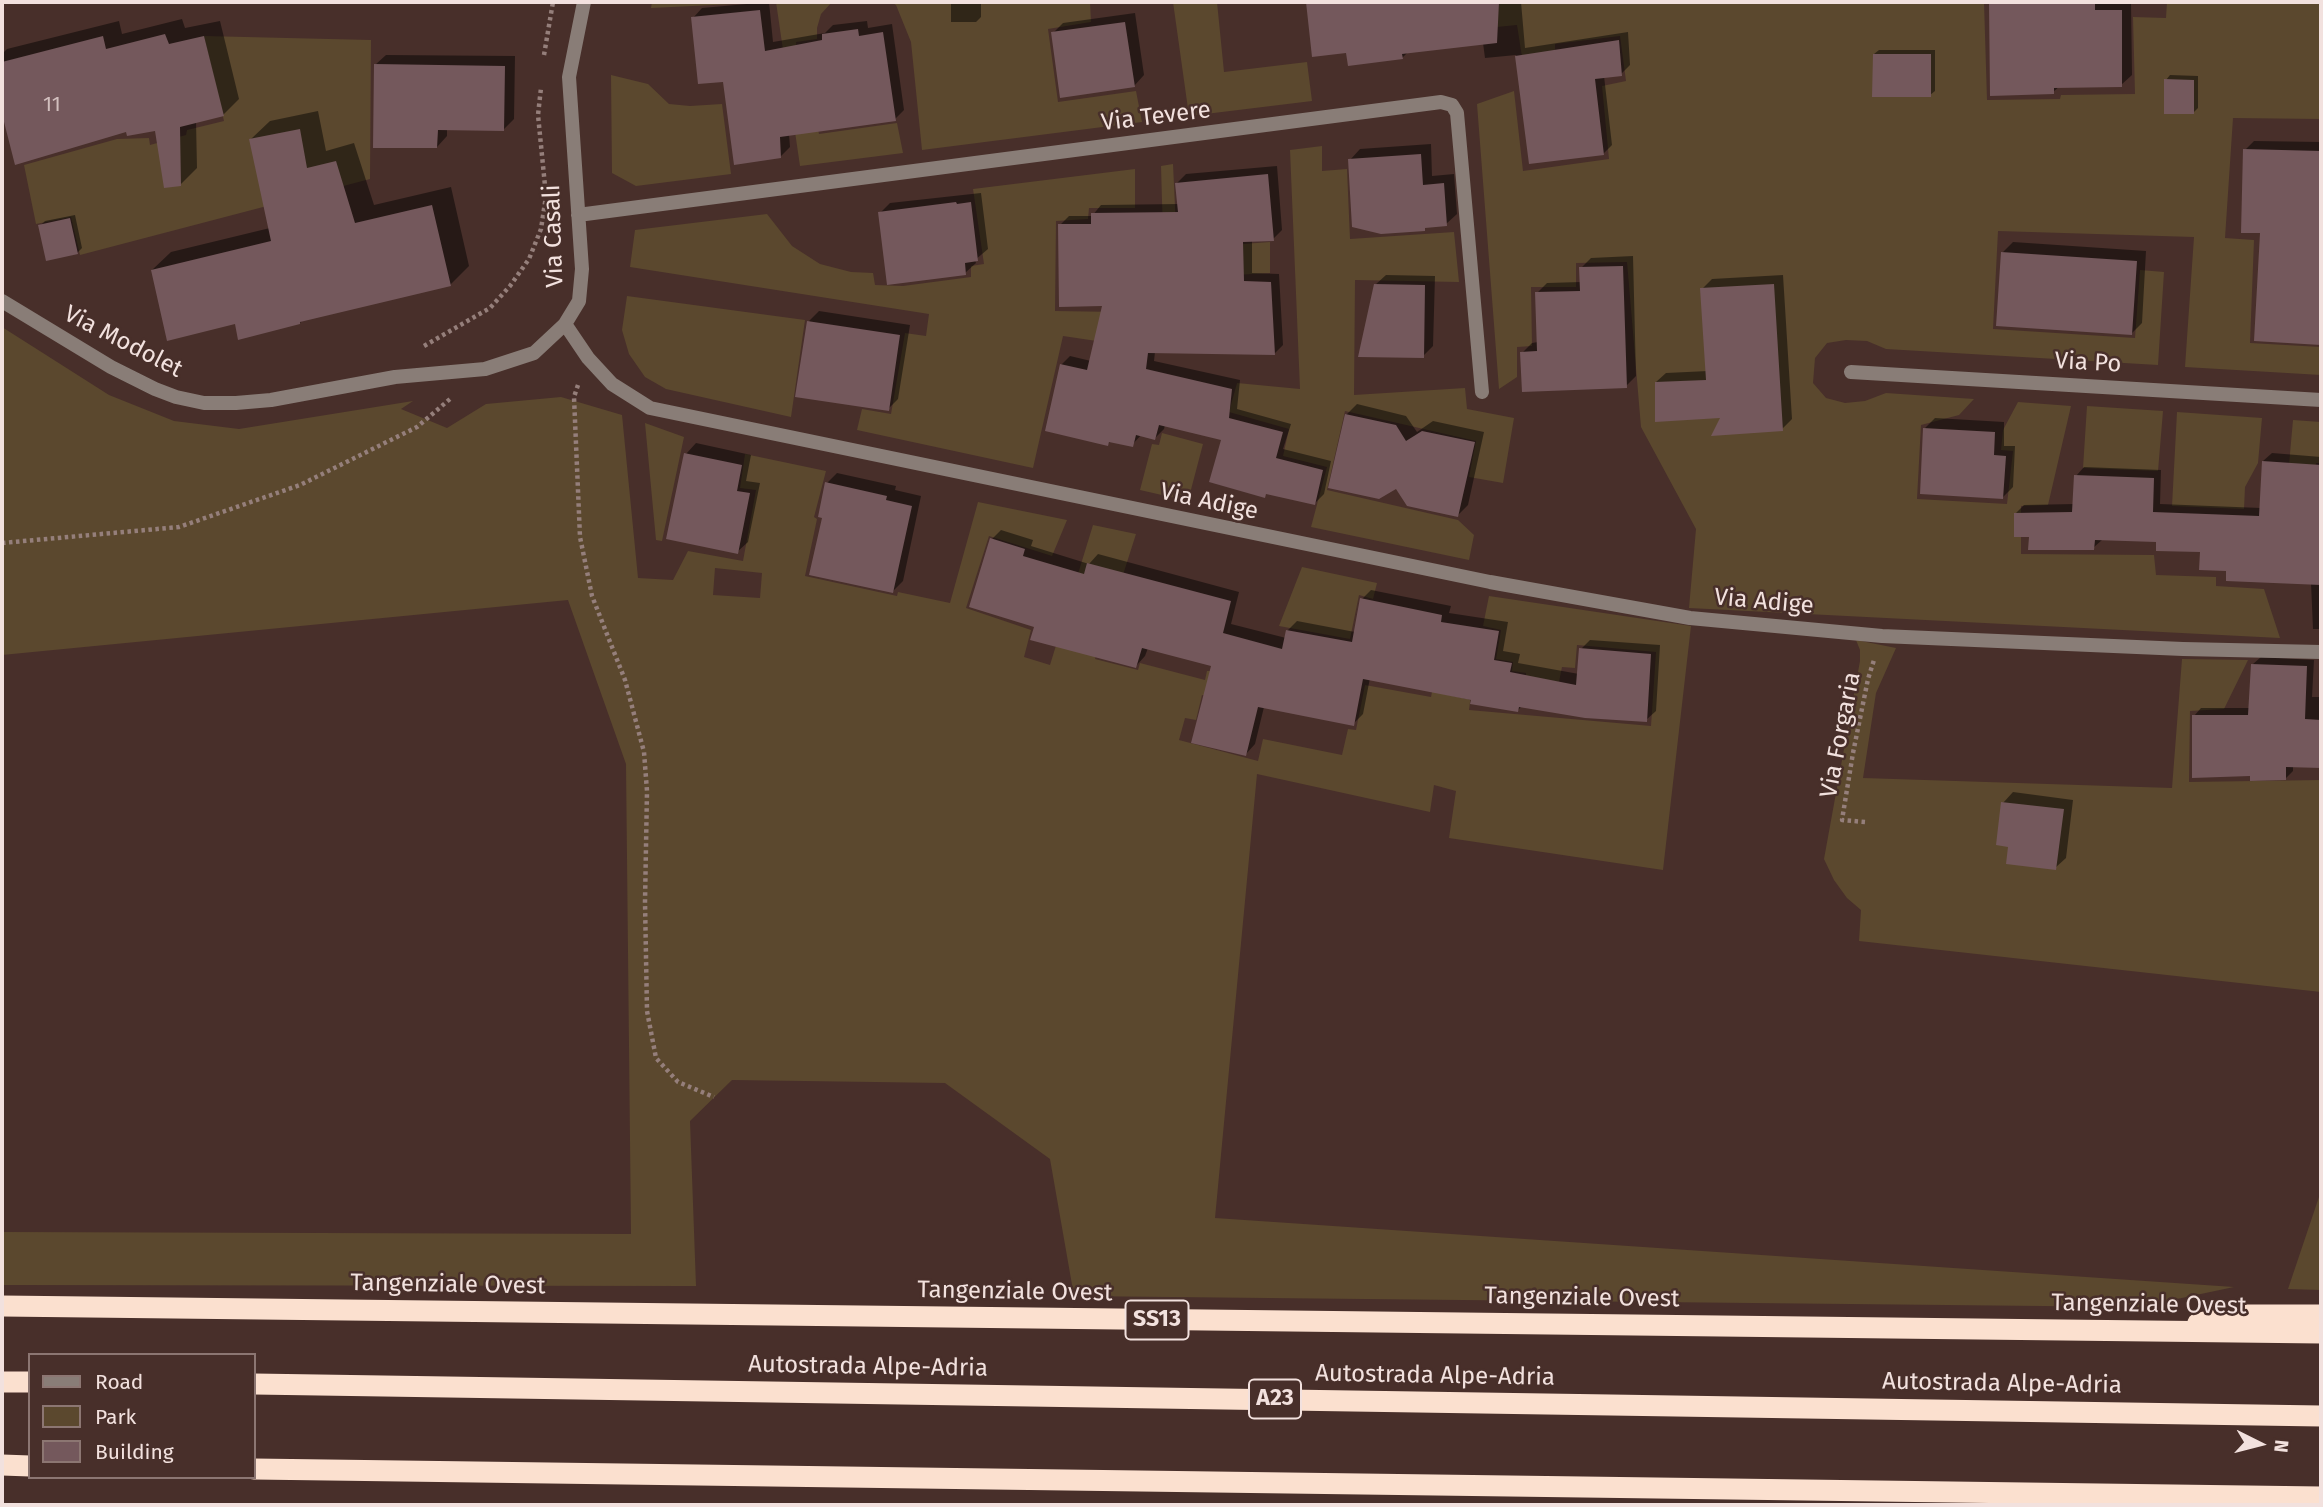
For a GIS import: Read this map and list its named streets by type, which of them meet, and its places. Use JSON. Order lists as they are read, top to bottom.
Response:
{
  "streets": {
    "highway": [
      "Tangenziale Ovest",
      "SS13",
      "Autostrada Alpe-Adria",
      "A23"
    ],
    "street": [
      "Via Tevere",
      "Via Casali",
      "Via Modolet",
      "Via Po",
      "Via Adige"
    ],
    "path": ["Via Forgaria"]
  },
  "crossings": [
    ["Via Tevere", "Via Casali"],
    ["Via Casali", "Via Modolet"],
    ["Via Casali", "Via Adige"],
    ["Via Adige", "Via Forgaria"]
  ],
  "house_numbers": ["11"],
  "legend": ["Road", "Park", "Building"],
  "north": "right"
}
